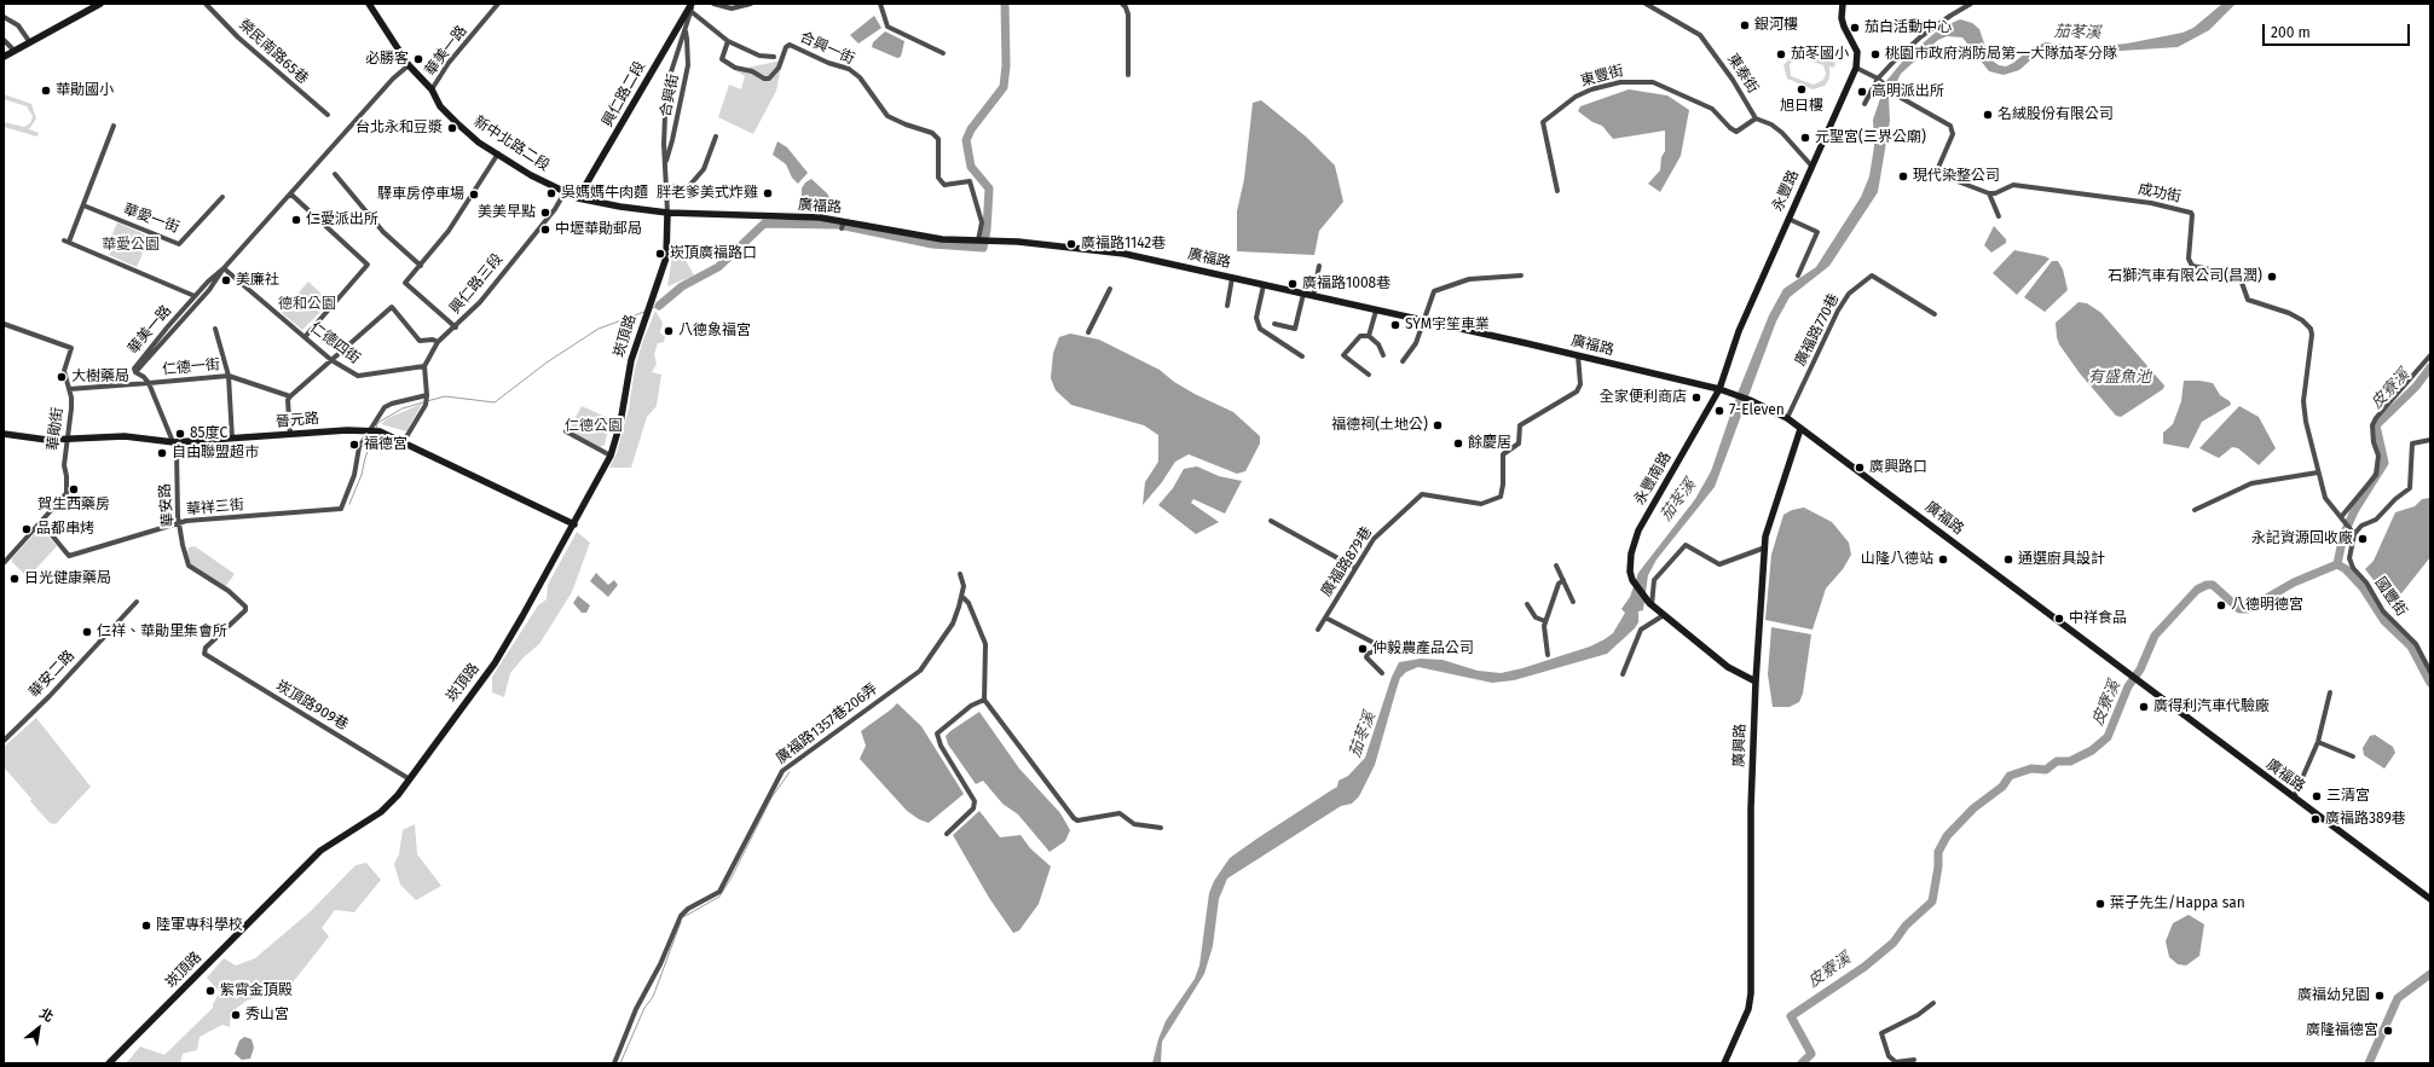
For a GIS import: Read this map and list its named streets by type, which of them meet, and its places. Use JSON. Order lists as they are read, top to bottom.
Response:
{
  "streets": {
    "street": [
      "合興一街",
      "華美一路",
      "榮民南路65巷",
      "東泰街",
      "東豐街",
      "興仁路二段",
      "合興街",
      "新中北路二段",
      "永豐路",
      "成功街",
      "廣福路",
      "華愛一街",
      "興仁路三段",
      "廣福路770巷",
      "崁頂路",
      "仁德四街",
      "仁德一街",
      "晉元路",
      "華勛街",
      "永豐南路",
      "華安路",
      "華祥三街",
      "廣福路879巷",
      "國豐街",
      "華安二路",
      "崁頂路909巷",
      "廣福路1357巷206弄",
      "廣興路"
    ]
  },
  "crossings": [
    ["合興一街", "廣福路"],
    ["華美一路", "新中北路二段"],
    ["華美一路", "仁德四街"],
    ["華美一路", "仁德一街"],
    ["東泰街", "東豐街"],
    ["興仁路二段", "新中北路二段"],
    ["新中北路二段", "廣福路"],
    ["新中北路二段", "興仁路三段"],
    ["新中北路二段", "崁頂路"],
    ["永豐路", "廣福路"],
    ["永豐路", "永豐南路"],
    ["成功街", "國豐街"],
    ["廣福路", "廣福路770巷"],
    ["廣福路", "崁頂路"],
    ["廣福路", "永豐南路"],
    ["廣福路", "廣福路879巷"],
    ["廣福路", "廣興路"],
    ["興仁路三段", "仁德四街"],
    ["崁頂路", "晉元路"],
    ["崁頂路", "崁頂路909巷"],
    ["仁德一街", "晉元路"],
    ["仁德一街", "華勛街"],
    ["仁德一街", "華安路"],
    ["晉元路", "華勛街"],
    ["晉元路", "華安路"],
    ["晉元路", "華祥三街"],
    ["華勛街", "華祥三街"],
    ["華安路", "華祥三街"],
    ["華安路", "崁頂路909巷"]
  ],
  "water": ["茄苳溪", "有盛魚池", "皮寮溪"],
  "parks": ["華愛公園", "德和公園", "仁德公園"],
  "places": [
    "銀河樓",
    "茄白活動中心",
    "茄苳國小",
    "桃園市政府消防局第一大隊茄苳分隊",
    "必勝客",
    "旭日樓",
    "華勛國小",
    "高明派出所",
    "名絨股份有限公司",
    "台北永和豆漿",
    "元聖宮(三界公廟)",
    "現代染整公司",
    "吳媽媽牛肉麵",
    "胖老爹美式炸雞",
    "驛車房停車場",
    "美美早點",
    "仁愛派出所",
    "中壢華勛郵局",
    "廣福路1142巷",
    "崁頂廣福路口",
    "石獅汽車有限公司(昌潤)",
    "美廉社",
    "廣福路1008巷",
    "SYM宇笙車業",
    "八德象福宮",
    "大樹藥局",
    "全家便利商店",
    "7-Eleven",
    "福德祠(土地公)",
    "85度C",
    "餘慶居",
    "福德宮",
    "自由聯盟超市",
    "廣興路口",
    "賀生西藥房",
    "品都串烤",
    "永記資源回收廠",
    "山隆八德站",
    "通選廚具設計",
    "日光健康藥局",
    "八德明德宮",
    "中祥食品",
    "仁祥、華勛里集會所",
    "仲毅農產品公司",
    "廣得利汽車代驗廠",
    "三清宮",
    "廣福路389巷",
    "葉子先生/Happa san",
    "陸軍專科學校",
    "紫霄金頂殿",
    "廣福幼兒園",
    "秀山宮",
    "廣隆福德宮"
  ],
  "scale_bar": "200 m",
  "north": "top right"
}
